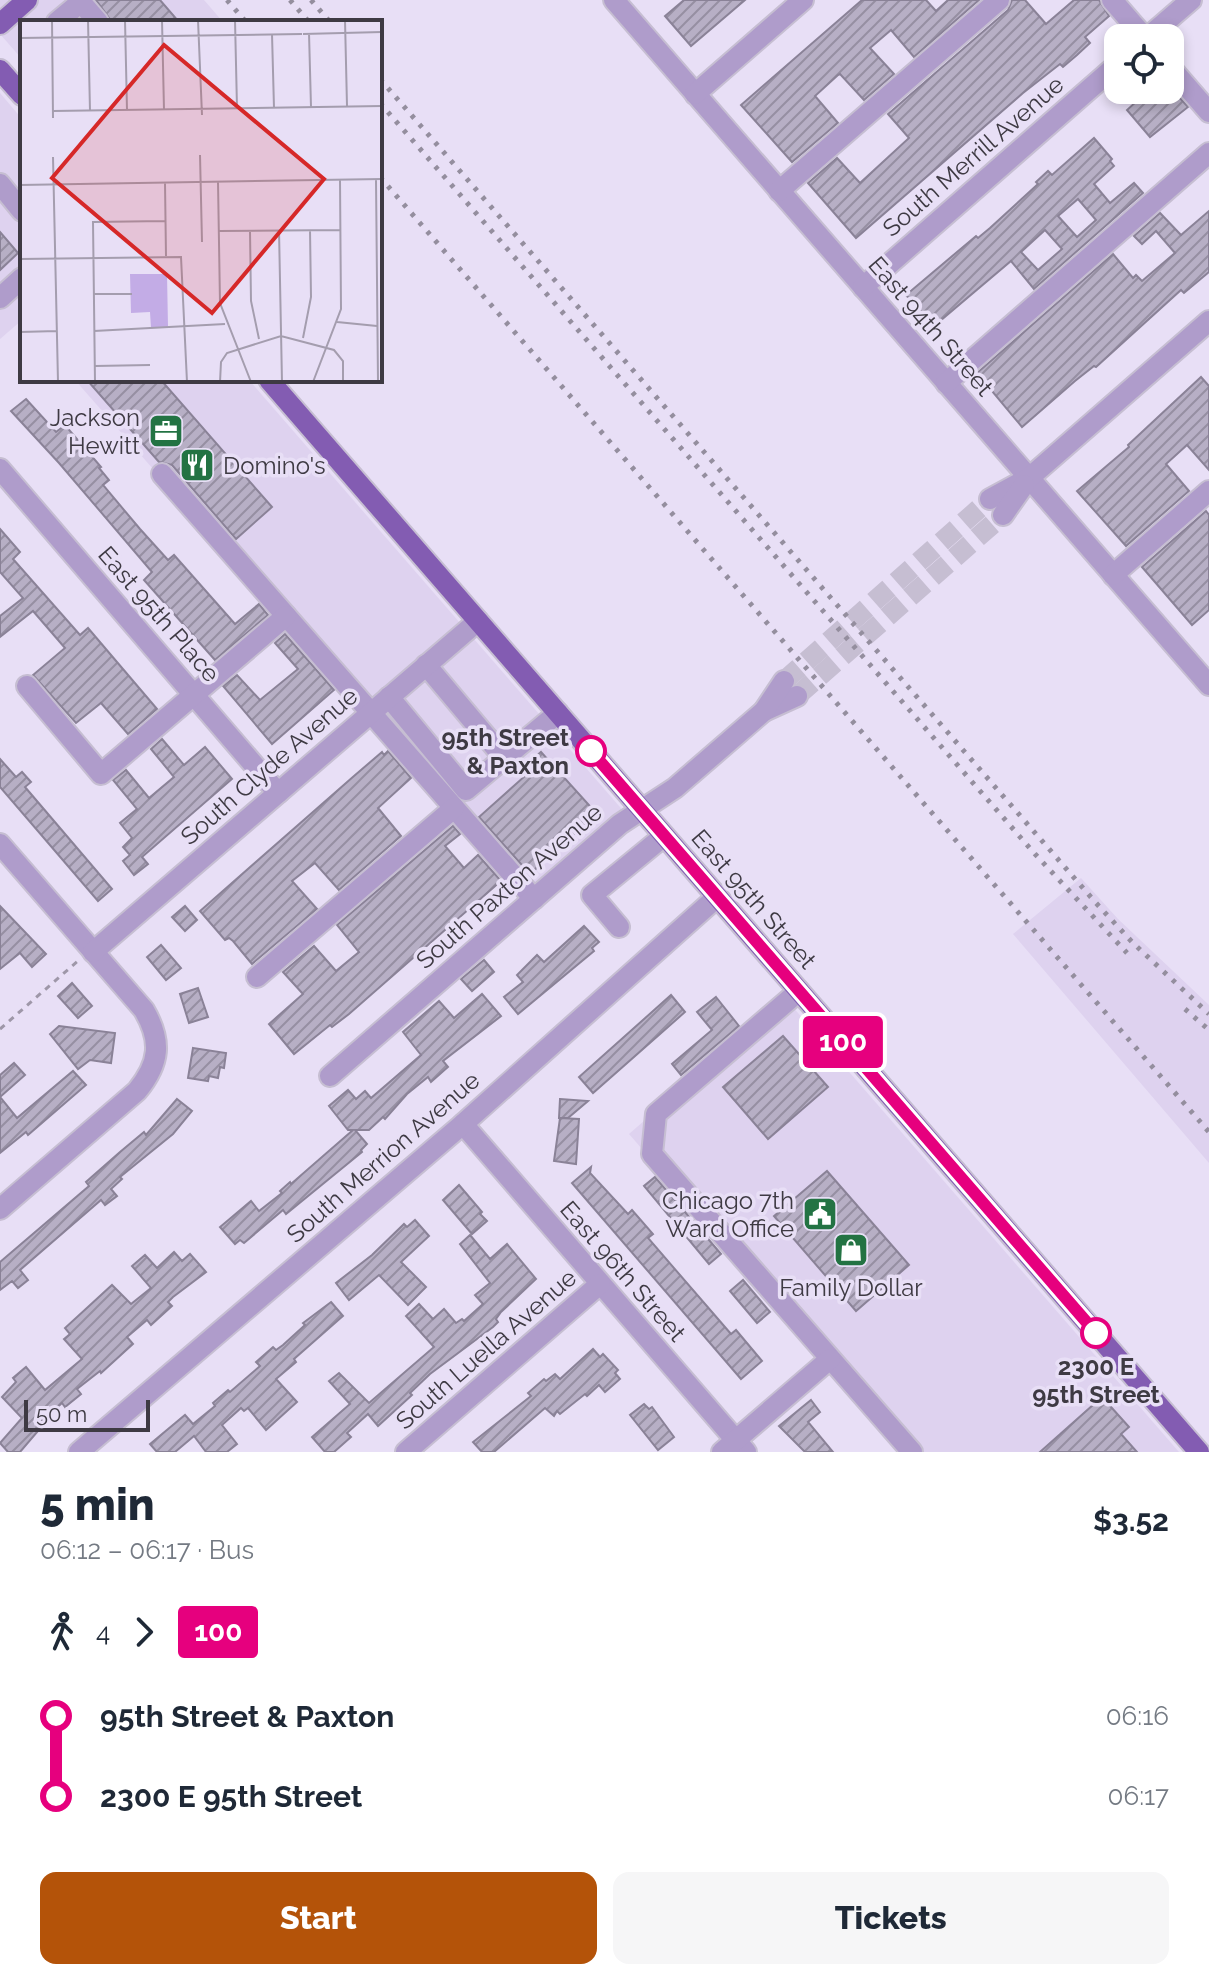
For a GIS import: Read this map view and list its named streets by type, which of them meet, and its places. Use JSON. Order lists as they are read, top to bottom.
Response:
{
  "streets": {
    "main road": ["East 95th Street"],
    "street": [
      "South Merrill Avenue",
      "East 94th Street",
      "East 95th Place",
      "South Clyde Avenue",
      "South Paxton Avenue",
      "South Merrion Avenue",
      "East 96th Street",
      "South Luella Avenue"
    ]
  },
  "crossings": [
    ["South Merrill Avenue", "East 94th Street"],
    ["East 95th Place", "South Clyde Avenue"],
    ["South Clyde Avenue", "East 95th Street"],
    ["South Paxton Avenue", "East 95th Street"],
    ["East 95th Street", "South Merrion Avenue"],
    ["South Merrion Avenue", "East 96th Street"],
    ["East 96th Street", "South Luella Avenue"]
  ],
  "places": {
    "office": ["Jackson Hewitt"],
    "restaurant": ["Domino's"],
    "other": ["95th Street & Paxton", "2300 E 95th Street"],
    "public building": ["Chicago 7th Ward Office"],
    "shop": ["Family Dollar"]
  },
  "lines": ["bus line 100"],
  "scale_bar": "50 m",
  "page": {
    "on_map": "100",
    "scale": "50 m",
    "heading": ["5 min", "06:12 – 06:17 · Bus", "$3.52"],
    "legs": ["4", "100"],
    "list": [
      {
        "name": "95th Street & Paxton",
        "value": "06:16"
      },
      {
        "name": "2300 E 95th Street",
        "value": "06:17"
      }
    ],
    "buttons": ["Start", "Tickets"]
  }
}
